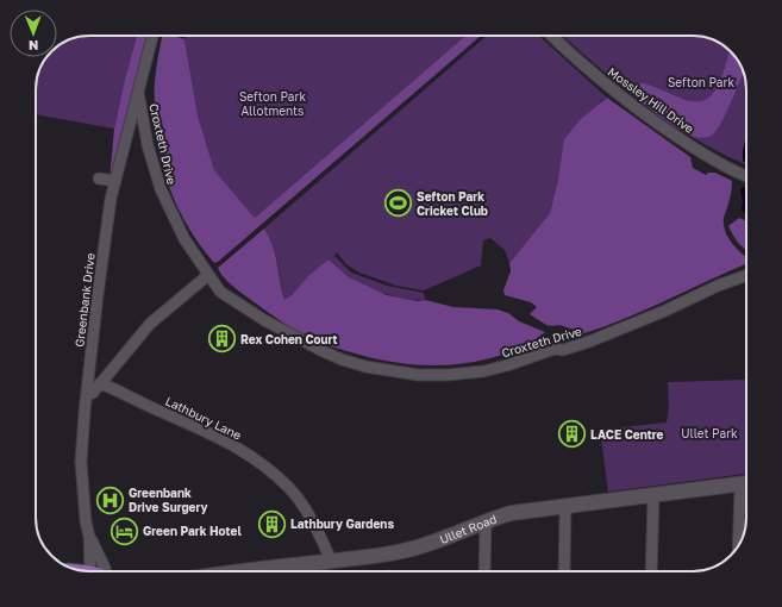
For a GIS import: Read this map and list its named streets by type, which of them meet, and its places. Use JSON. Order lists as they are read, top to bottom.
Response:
{
  "streets": {
    "main road": ["Ullet Road"],
    "street": [
      "Mossley Hill Drive",
      "Croxteth Drive",
      "Greenbank Drive",
      "Lathbury Lane"
    ]
  },
  "crossings": [
    ["Croxteth Drive", "Greenbank Drive"],
    ["Lathbury Lane", "Ullet Road"]
  ],
  "parks": ["Sefton Park", "Sefton Park Allotments", "Ullet Park"],
  "places": {
    "sports": ["Sefton Park Cricket Club"],
    "building": ["Rex Cohen Court", "LACE Centre", "Lathbury Gardens"],
    "hospital": ["Greenbank Drive Surgery"],
    "hotel": ["Green Park Hotel"]
  },
  "north": "bottom"
}
